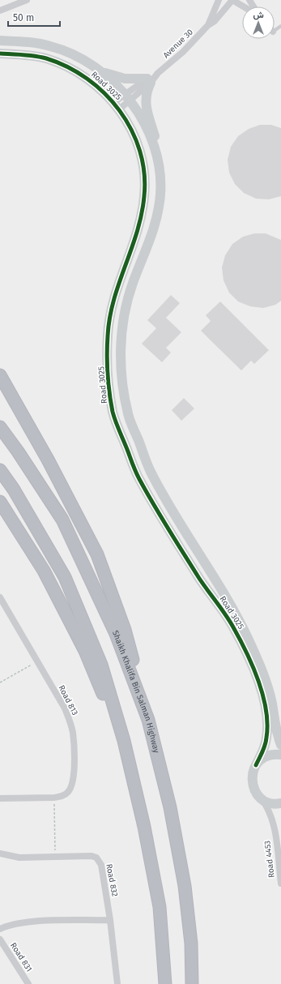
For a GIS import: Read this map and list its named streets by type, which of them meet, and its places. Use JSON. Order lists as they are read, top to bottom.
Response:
{
  "streets": {
    "highway": ["Shaikh Khalifa Bin Salman Highway"],
    "street": [
      "Avenue 30",
      "Road 3025",
      "Road 813",
      "Road 4453",
      "Road 832",
      "Road 831"
    ]
  },
  "crossings": [
    ["Avenue 30", "Road 3025"],
    ["Road 3025", "Road 4453"]
  ],
  "scale_bar": "50 m",
  "north": "top"
}
